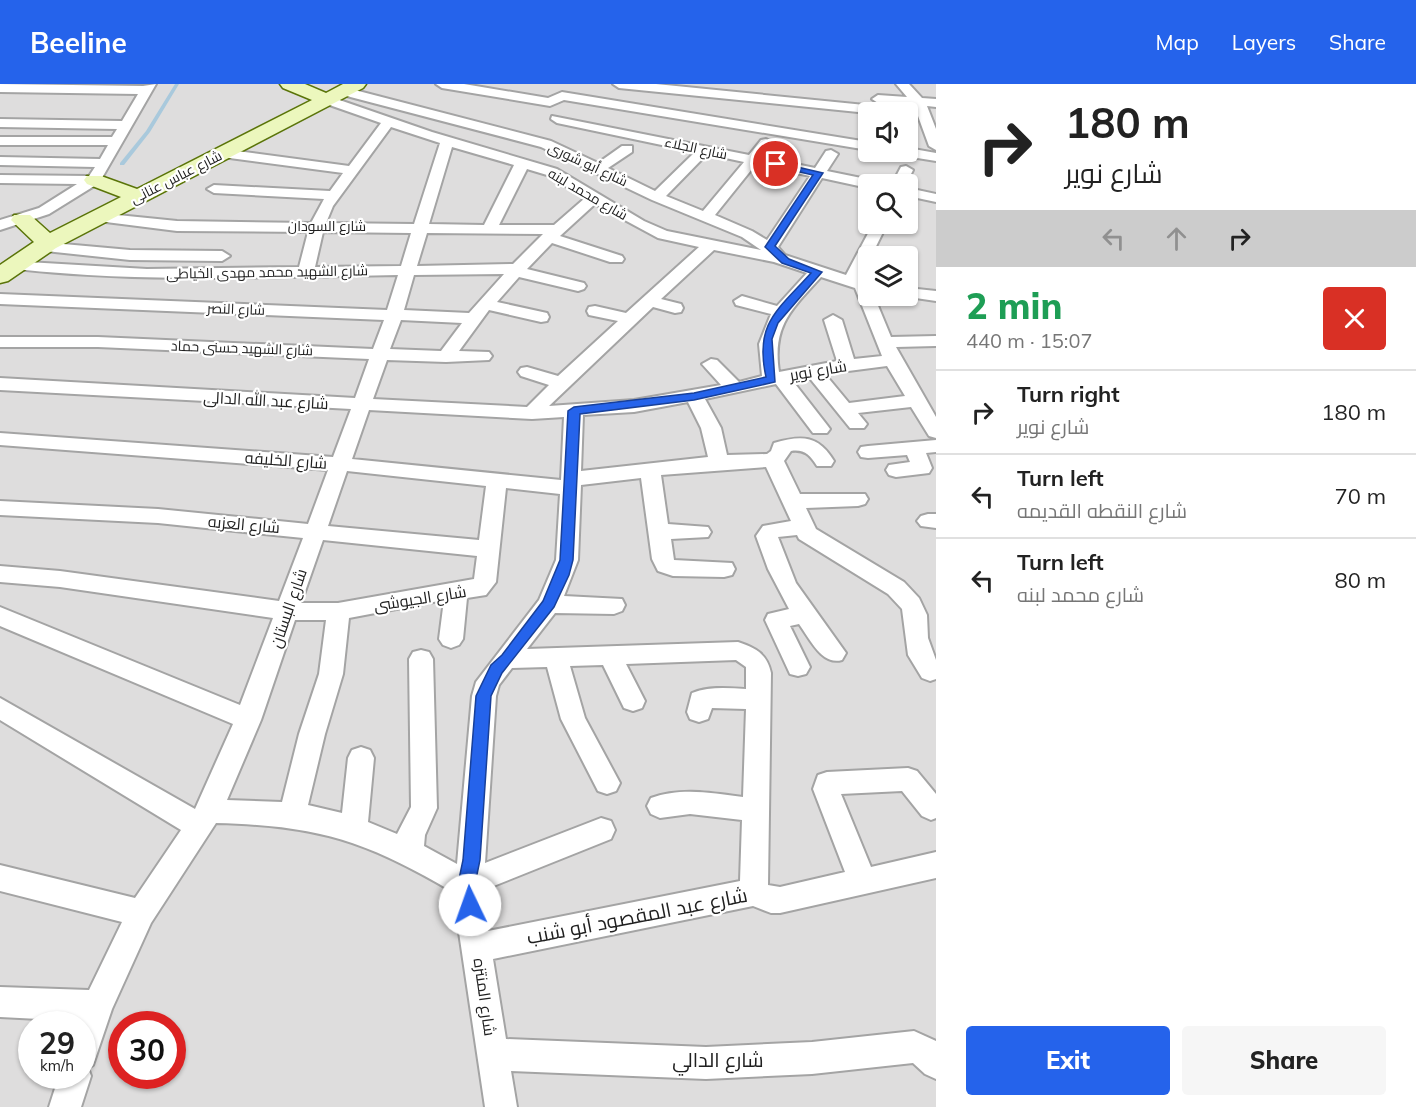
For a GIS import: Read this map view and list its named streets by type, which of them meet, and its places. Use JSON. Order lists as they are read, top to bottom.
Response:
{
  "streets": {
    "street": [
      "شارع الجلاء",
      "شارع أبو شورى",
      "شارع عباس عنانى",
      "شارع محمد لبنه",
      "شارع السودان",
      "شارع الشهيد محمد مهدى الخياطى",
      "شارع النصر",
      "شارع الشهيد حسنى حماد",
      "شارع نوير",
      "شارع عبد الله الدالى",
      "شارع الخليفه",
      "شارع العزبه",
      "شارع الجيوشى",
      "شارع البستان",
      "شارع عبد المقصود أبو شنب",
      "شارع المنتزه",
      "شارع الدالي"
    ]
  },
  "crossings": [
    ["شارع أبو شورى", "شارع عباس عنانى"],
    ["شارع أبو شورى", "شارع محمد لبنه"],
    ["شارع عباس عنانى", "شارع محمد لبنه"],
    ["شارع عباس عنانى", "شارع السودان"],
    ["شارع عباس عنانى", "شارع الشهيد محمد مهدى الخياطى"],
    ["شارع محمد لبنه", "شارع البستان"],
    ["شارع السودان", "شارع البستان"],
    ["شارع الشهيد محمد مهدى الخياطى", "شارع البستان"],
    ["شارع النصر", "شارع البستان"],
    ["شارع الشهيد حسنى حماد", "شارع البستان"],
    ["شارع نوير", "شارع عبد الله الدالى"],
    ["شارع نوير", "شارع المنتزه"],
    ["شارع عبد الله الدالى", "شارع البستان"],
    ["شارع الخليفه", "شارع الجيوشى"],
    ["شارع الخليفه", "شارع البستان"],
    ["شارع الخليفه", "شارع المنتزه"],
    ["شارع العزبه", "شارع الجيوشى"],
    ["شارع العزبه", "شارع البستان"],
    ["شارع الجيوشى", "شارع البستان"],
    ["شارع عبد المقصود أبو شنب", "شارع المنتزه"],
    ["شارع المنتزه", "شارع الدالي"]
  ],
  "page": {
    "header": "Beeline",
    "nav": ["Map", "Layers", "Share"],
    "turn": ["180 m", "شارع نوير"],
    "heading": ["2 min", "440 m · 15:07"],
    "list": [
      {
        "name": "Turn right",
        "note": "شارع نوير",
        "value": "180 m"
      },
      {
        "name": "Turn left",
        "note": "شارع النقطه القديمه",
        "value": "70 m"
      },
      {
        "name": "Turn left",
        "note": "شارع محمد لبنه",
        "value": "80 m"
      }
    ],
    "speed": "29 km/h",
    "limit": "30",
    "buttons": ["Exit", "Share"]
  }
}
